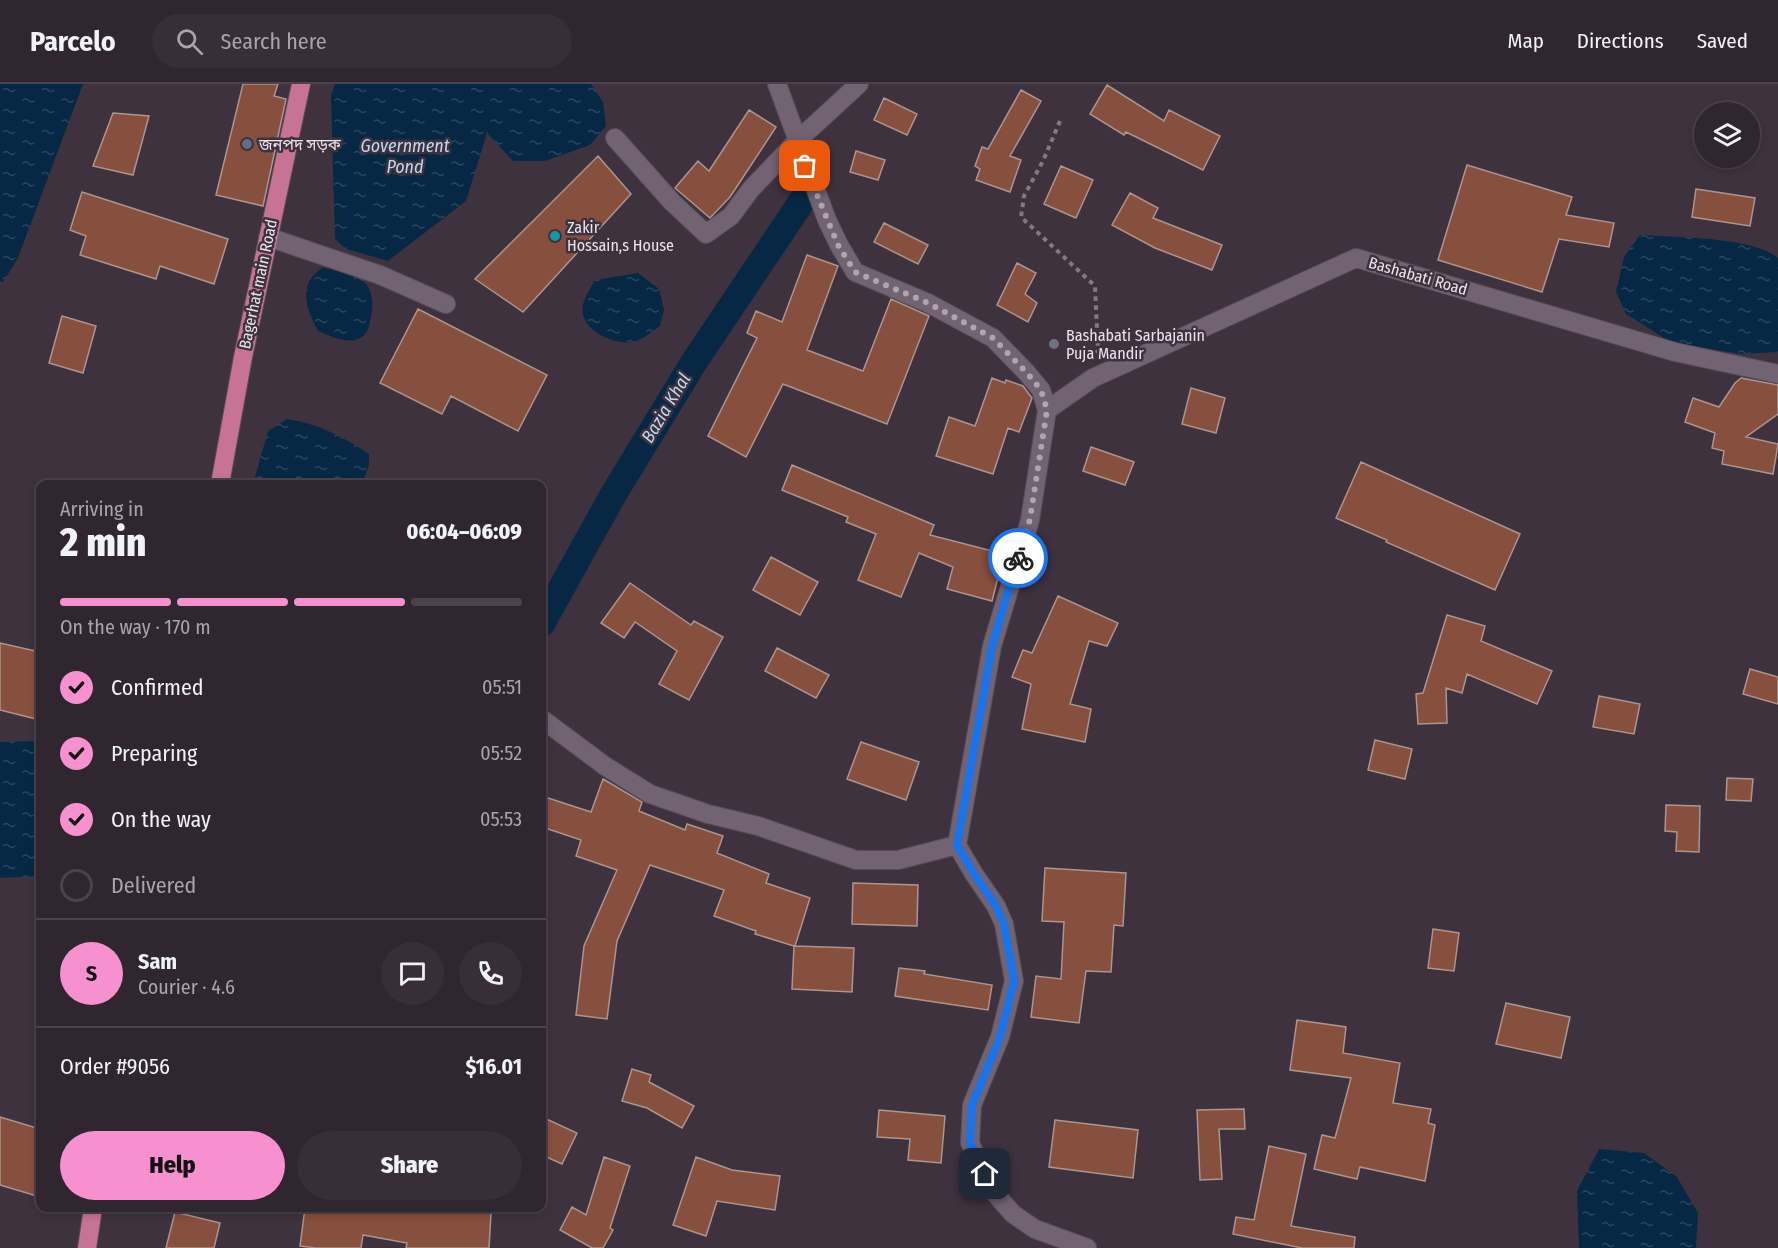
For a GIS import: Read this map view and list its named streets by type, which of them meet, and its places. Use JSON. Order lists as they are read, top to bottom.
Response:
{
  "streets": {
    "main road": ["Bagerhat main Road"],
    "street": ["Bashabati Road"]
  },
  "water": ["Government Pond", "Bazia Khal"],
  "places": ["জনপদ সড়ক", "Zakir Hossain,s House", "Bashabati Sarbajanin Puja Mandir"],
  "page": {
    "header": "Parcelo",
    "search": "Search here",
    "nav": ["Map", "Directions", "Saved"],
    "heading": ["2 min", "Arriving in", "06:04–06:09"],
    "panel": [
      "Sam",
      "Courier · 4.6",
      "Order #9056",
      "$16.01"
    ],
    "bar": "On the way · 170 m",
    "list": [
      ["Confirmed", "05:51"],
      ["Preparing", "05:52"],
      ["On the way", "05:53"],
      "Delivered"
    ],
    "round": "S",
    "buttons": ["Help", "Share"]
  }
}
